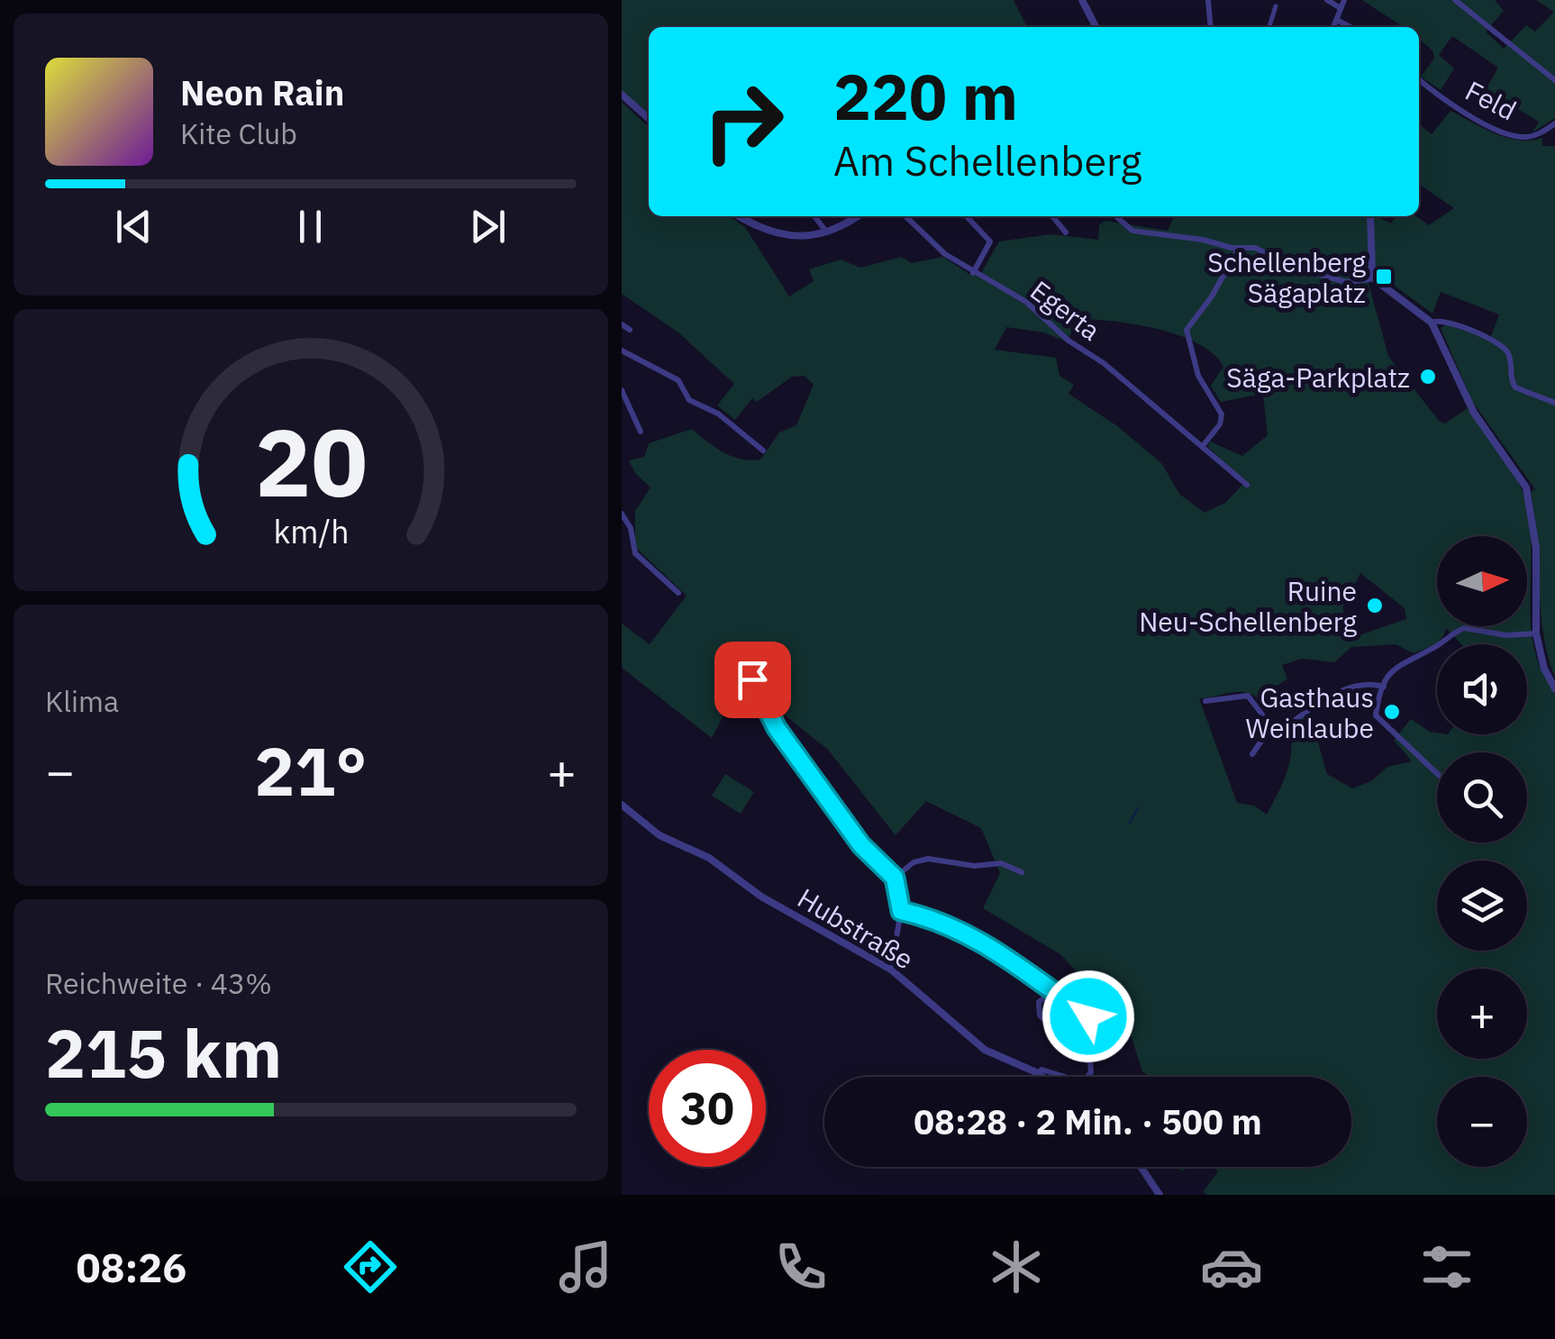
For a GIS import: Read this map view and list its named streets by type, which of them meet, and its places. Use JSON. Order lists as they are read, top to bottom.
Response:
{
  "streets": {
    "street": ["Feld", "Egerta", "Hubstraße"]
  },
  "places": {
    "transit": ["Schellenberg Sägaplatz"],
    "other": ["Säga-Parkplatz", "Ruine Neu-Schellenberg", "Gasthaus Weinlaube"]
  },
  "north": "right",
  "page": {
    "turn": ["220 m", "Am Schellenberg"],
    "song": ["Neon Rain", "Kite Club"],
    "map_buttons": ["+", "−"],
    "tile": [
      "Klima",
      ["Reichweite · 43%", "215 km"]
    ],
    "heat": ["−", "21°", "+"],
    "limit": "30",
    "trip": "08:28 · 2 Min. · 500 m",
    "tabs": "08:26",
    "gauge": ["20", "km/h"]
  }
}
